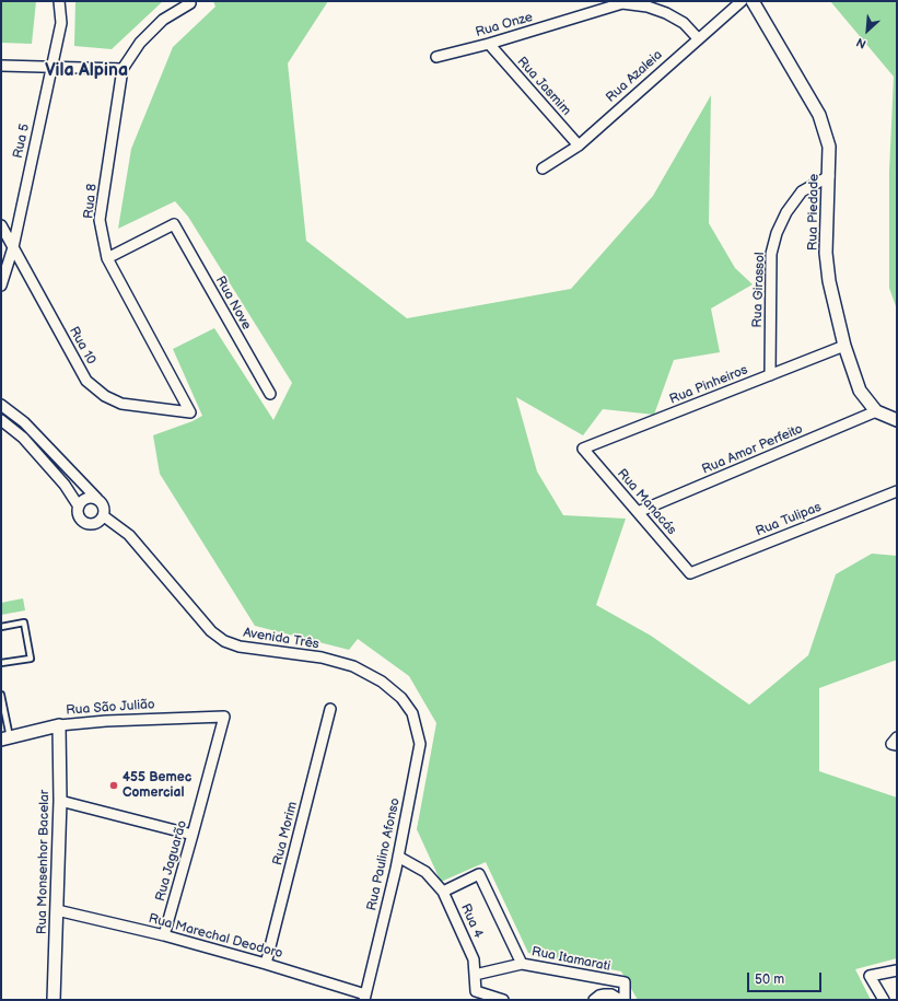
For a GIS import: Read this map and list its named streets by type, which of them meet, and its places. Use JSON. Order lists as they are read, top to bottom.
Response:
{
  "streets": {
    "street": [
      "Rua Onze",
      "Rua Azaleia",
      "Rua Jasmim",
      "Rua 5",
      "Rua 8",
      "Rua Piedade",
      "Rua Girassol",
      "Rua Nove",
      "Rua 10",
      "Rua Pinheiros",
      "Rua Amor Perfeito",
      "Rua Manacás",
      "Rua Tulipas",
      "Avenida Três",
      "Rua São Julião",
      "Rua Morim",
      "Rua Paulino Afonso",
      "Rua Jaguarão",
      "Rua Monsenhor Bacelar",
      "Rua 4",
      "Rua Marechal Deodoro",
      "Rua Itamarati"
    ]
  },
  "crossings": [
    ["Rua Onze", "Rua Azaleia"],
    ["Rua Onze", "Rua Jasmim"],
    ["Rua Azaleia", "Rua Jasmim"],
    ["Rua 5", "Rua 10"],
    ["Rua 8", "Rua Nove"],
    ["Rua 8", "Rua 10"],
    ["Rua Piedade", "Rua Girassol"],
    ["Rua Piedade", "Rua Pinheiros"],
    ["Rua Piedade", "Rua Amor Perfeito"],
    ["Rua Girassol", "Rua Pinheiros"],
    ["Rua Pinheiros", "Rua Manacás"],
    ["Rua Amor Perfeito", "Rua Manacás"],
    ["Rua Manacás", "Rua Tulipas"],
    ["Avenida Três", "Rua Paulino Afonso"],
    ["Rua São Julião", "Rua Jaguarão"],
    ["Rua São Julião", "Rua Monsenhor Bacelar"],
    ["Rua Morim", "Rua Marechal Deodoro"],
    ["Rua Paulino Afonso", "Rua 4"],
    ["Rua Paulino Afonso", "Rua Marechal Deodoro"],
    ["Rua Jaguarão", "Rua Marechal Deodoro"],
    ["Rua Monsenhor Bacelar", "Rua Marechal Deodoro"],
    ["Rua 4", "Rua Itamarati"]
  ],
  "districts": ["Vila Alpina"],
  "places": ["455 Bemec Comercial"],
  "scale_bar": "50 m",
  "north": "bottom left"
}
